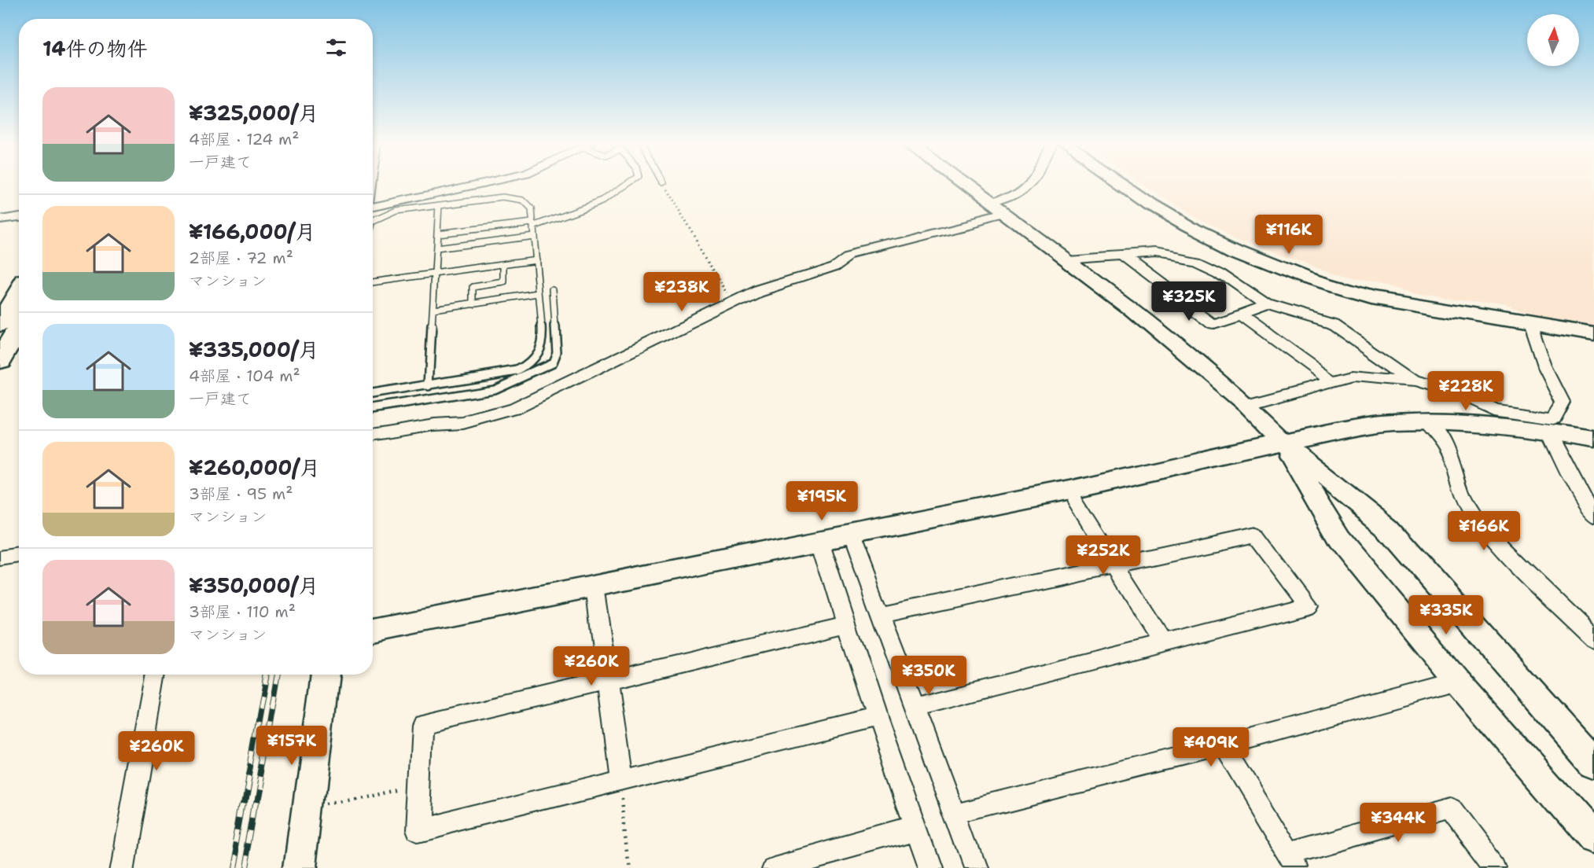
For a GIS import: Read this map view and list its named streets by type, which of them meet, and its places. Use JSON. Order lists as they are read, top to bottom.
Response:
{
  "north": "top",
  "page": {
    "heading": "14件の物件",
    "list": [
      {
        "name": "¥325,000/月",
        "note": "4部屋 · 124 m² · 一戸建て"
      },
      {
        "name": "¥166,000/月",
        "note": "2部屋 · 72 m² · マンション"
      },
      {
        "name": "¥335,000/月",
        "note": "4部屋 · 104 m² · 一戸建て"
      },
      {
        "name": "¥260,000/月",
        "note": "3部屋 · 95 m² · マンション"
      },
      {
        "name": "¥350,000/月",
        "note": "3部屋 · 110 m² · マンション"
      }
    ],
    "price": [
      "¥116K",
      "¥238K",
      "¥325K",
      "¥228K",
      "¥195K",
      "¥166K",
      "¥252K",
      "¥335K",
      "¥260K",
      "¥350K",
      "¥157K",
      "¥409K",
      "¥260K",
      "¥344K"
    ]
  }
}
